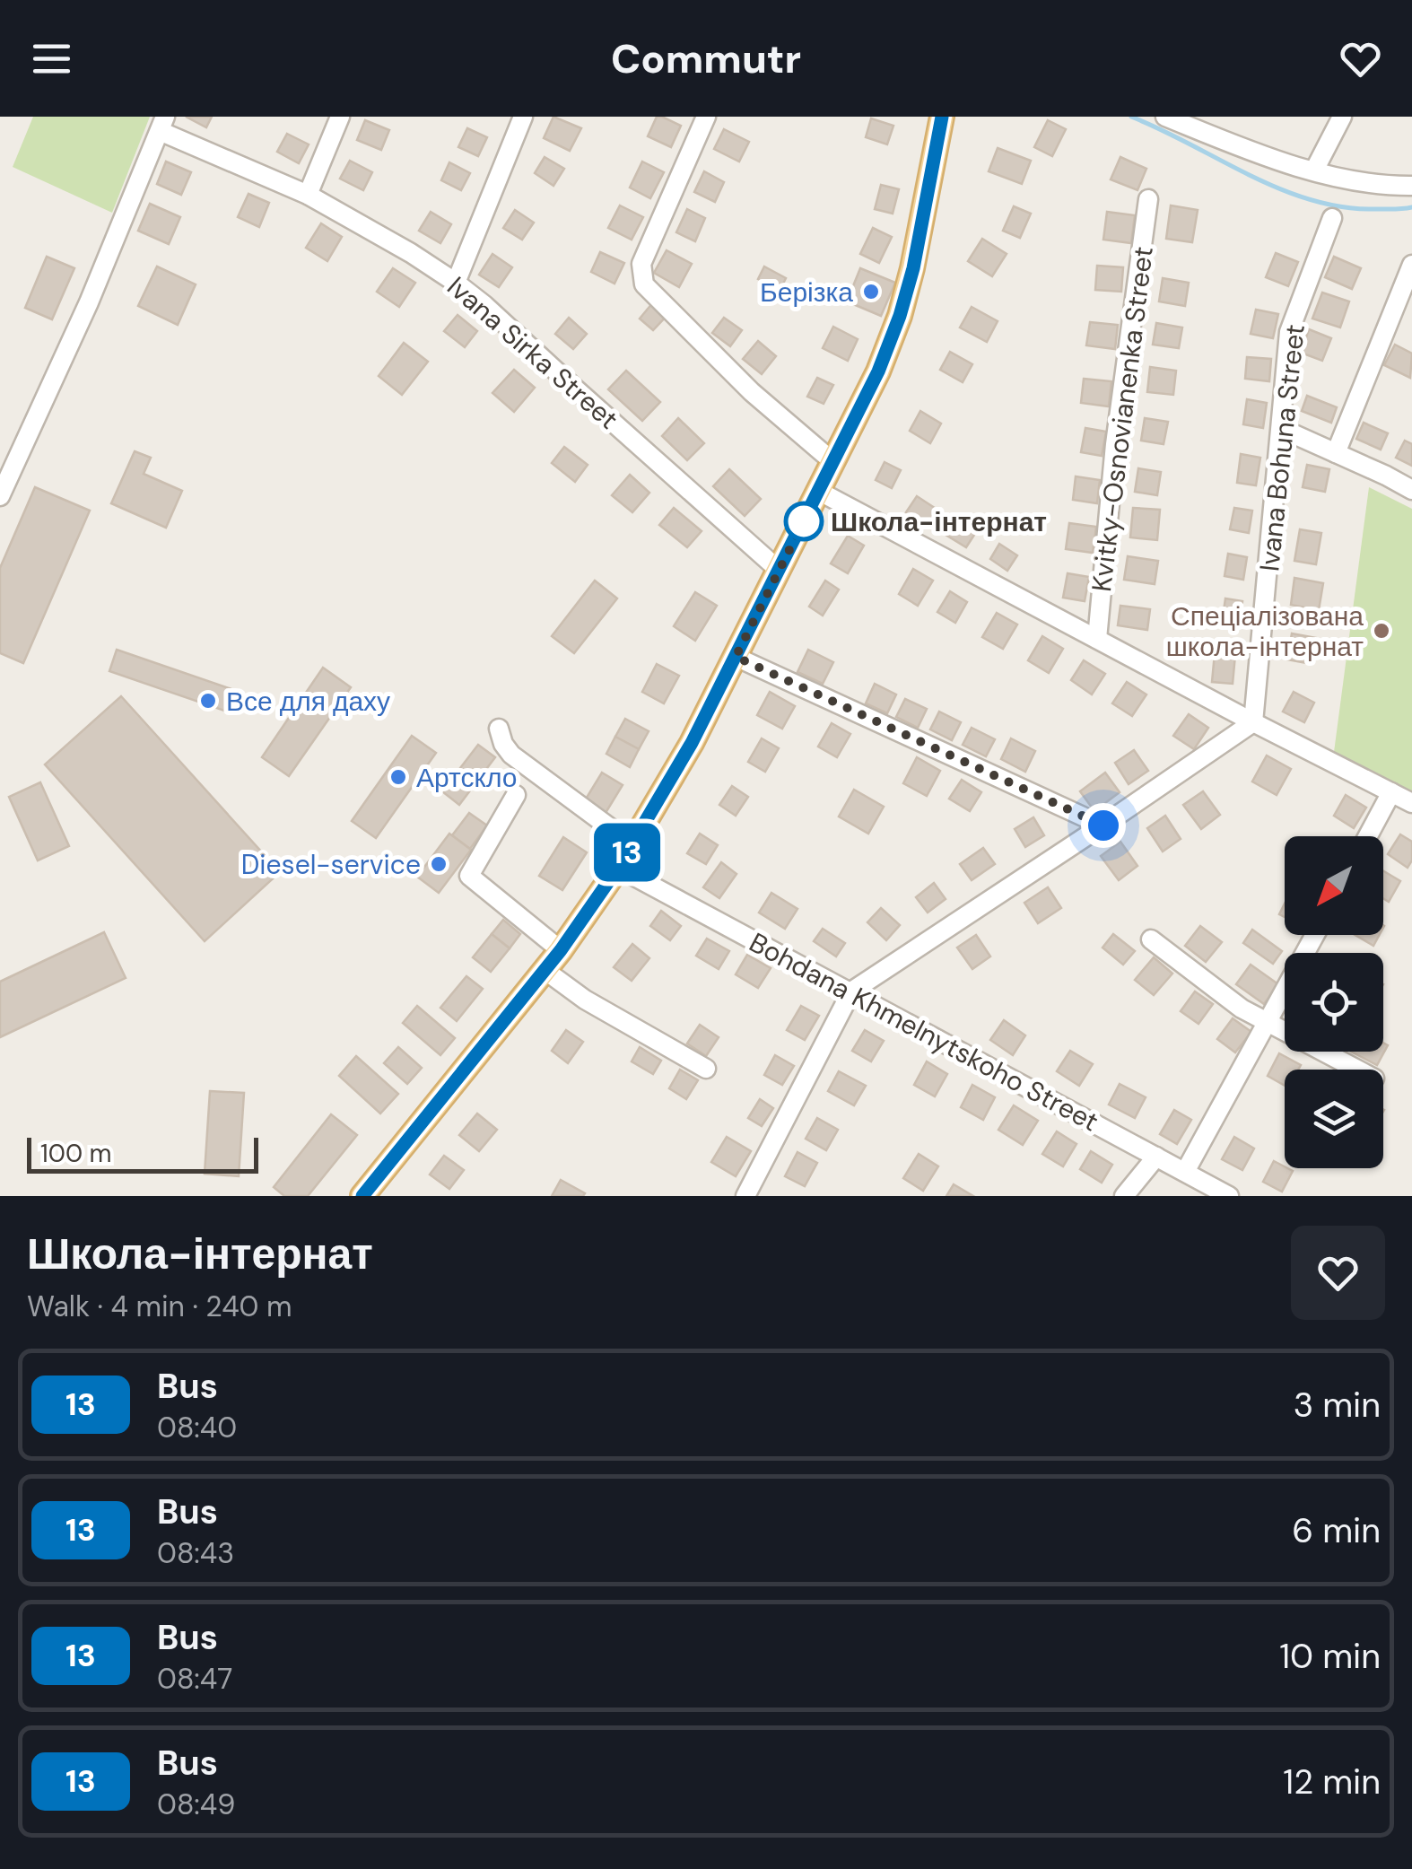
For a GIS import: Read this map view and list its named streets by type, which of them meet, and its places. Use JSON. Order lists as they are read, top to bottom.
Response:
{
  "streets": {
    "street": [
      "Ivana Sirka Street",
      "Kvitky-Osnovianenka Street",
      "Ivana Bohuna Street",
      "Bohdana Khmelnytskoho Street"
    ]
  },
  "places": [
    "Берізка",
    "Школа-інтернат",
    "Спеціалізована школа-інтернат",
    "Все для даху",
    "Артскло",
    "Diesel-service"
  ],
  "lines": ["bus line 13"],
  "scale_bar": "100 m",
  "north": "bottom left",
  "page": {
    "header": "Commutr",
    "on_map": "13",
    "scale": "100 m",
    "heading": ["Школа-інтернат", "Walk · 4 min · 240 m"],
    "list": [
      {
        "mark": "13",
        "name": "Bus",
        "note": "08:40",
        "value": "3 min"
      },
      {
        "mark": "13",
        "name": "Bus",
        "note": "08:43",
        "value": "6 min"
      },
      {
        "mark": "13",
        "name": "Bus",
        "note": "08:47",
        "value": "10 min"
      },
      {
        "mark": "13",
        "name": "Bus",
        "note": "08:49",
        "value": "12 min"
      }
    ]
  }
}
